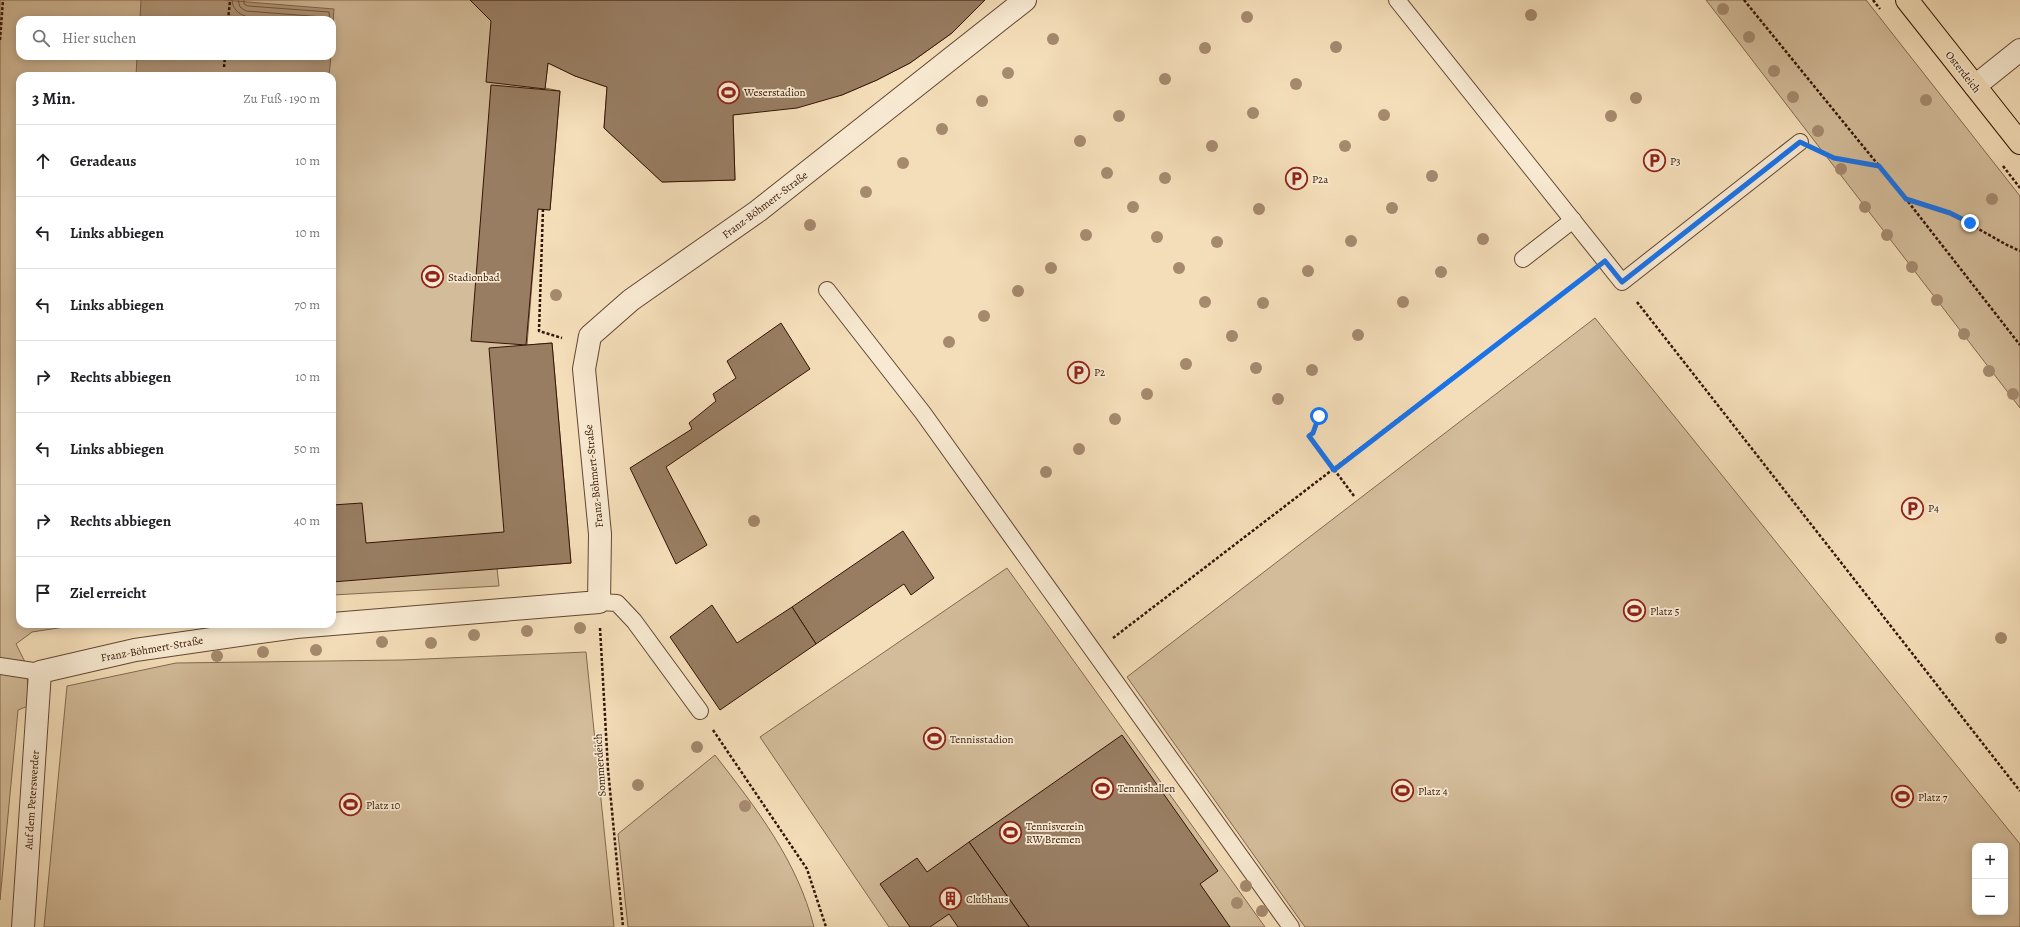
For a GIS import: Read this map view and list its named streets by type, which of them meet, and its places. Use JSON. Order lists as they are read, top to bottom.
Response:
{
  "streets": {
    "main road": ["Osterdeich"],
    "street": ["Franz-Böhmert-Straße", "Auf dem Peterswerder"],
    "path": ["Sommerdeich"]
  },
  "crossings": [
    ["Franz-Böhmert-Straße", "Sommerdeich"],
    ["Franz-Böhmert-Straße", "Auf dem Peterswerder"]
  ],
  "places": {
    "sports": [
      "Weserstadion",
      "Stadionbad",
      "Platz 5",
      "Tennisstadion",
      "Tennishallen",
      "Platz 4",
      "Platz 7",
      "Platz 10",
      "Tennisverein RW Bremen"
    ],
    "parking": [
      "P3",
      "P2a",
      "P2",
      "P4"
    ],
    "building": ["Clubhaus"]
  },
  "page": {
    "search": "Hier suchen",
    "heading": ["3 Min.", "Zu Fuß · 190 m"],
    "list": [
      ["Geradeaus", "10 m"],
      ["Links abbiegen", "10 m"],
      ["Links abbiegen", "70 m"],
      ["Rechts abbiegen", "10 m"],
      ["Links abbiegen", "50 m"],
      ["Rechts abbiegen", "40 m"],
      "Ziel erreicht"
    ],
    "map_buttons": ["+", "−"]
  }
}
